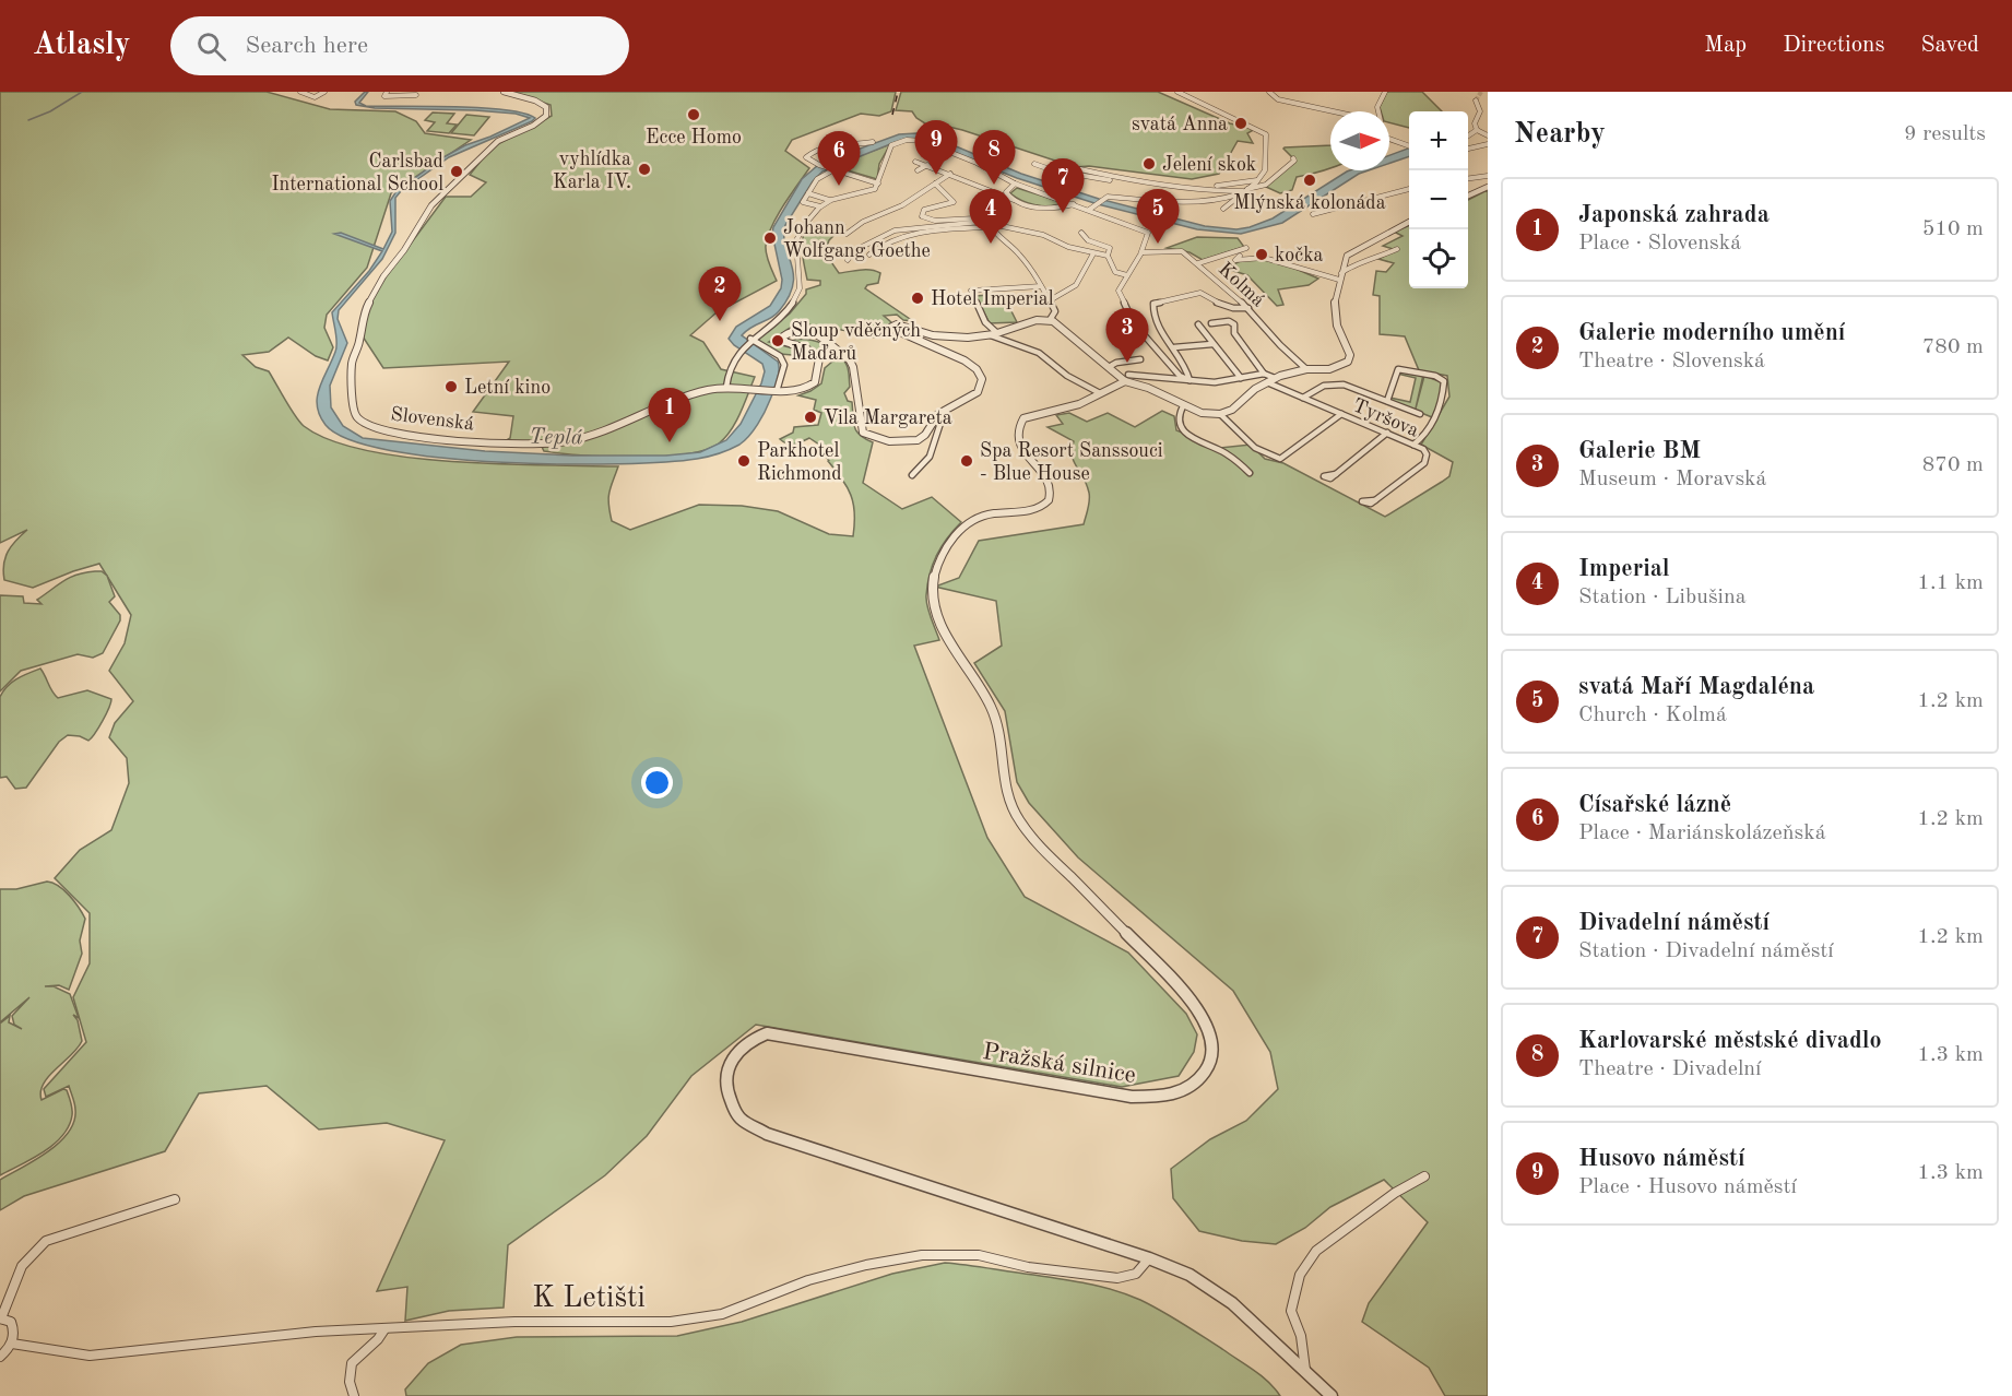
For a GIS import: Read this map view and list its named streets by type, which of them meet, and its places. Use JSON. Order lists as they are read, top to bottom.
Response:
{
  "streets": {
    "street": [
      "Kolmá",
      "Tyršova",
      "Slovenská",
      "Pražská silnice",
      "K Letišti"
    ]
  },
  "crossings": [
    ["Pražská silnice", "K Letišti"]
  ],
  "water": ["Teplá"],
  "places": [
    "Ecce Homo",
    "svatá Anna",
    "Jelení skok",
    "vyhlídka Karla IV.",
    "Carlsbad International School",
    "Mlýnská kolonáda",
    "Johann Wolfgang Goethe",
    "kočka",
    "Hotel Imperial",
    "Sloup vděčných Maďarů",
    "Letní kino",
    "Vila Margareta",
    "Parkhotel Richmond",
    "Spa Resort Sanssouci - Blue House"
  ],
  "north": "right",
  "page": {
    "header": "Atlasly",
    "search": "Search here",
    "nav": ["Map", "Directions", "Saved"],
    "heading": ["Nearby", "9 results"],
    "map_buttons": ["+", "−"],
    "pins": [
      "9",
      "8",
      "6",
      "7",
      "4",
      "5",
      "2",
      "3",
      "1"
    ],
    "list": [
      {
        "mark": "1",
        "name": "Japonská zahrada",
        "note": "Place · Slovenská",
        "value": "510 m"
      },
      {
        "mark": "2",
        "name": "Galerie moderního umění",
        "note": "Theatre · Slovenská",
        "value": "780 m"
      },
      {
        "mark": "3",
        "name": "Galerie BM",
        "note": "Museum · Moravská",
        "value": "870 m"
      },
      {
        "mark": "4",
        "name": "Imperial",
        "note": "Station · Libušina",
        "value": "1.1 km"
      },
      {
        "mark": "5",
        "name": "svatá Maří Magdaléna",
        "note": "Church · Kolmá",
        "value": "1.2 km"
      },
      {
        "mark": "6",
        "name": "Císařské lázně",
        "note": "Place · Mariánskolázeňská",
        "value": "1.2 km"
      },
      {
        "mark": "7",
        "name": "Divadelní náměstí",
        "note": "Station · Divadelní náměstí",
        "value": "1.2 km"
      },
      {
        "mark": "8",
        "name": "Karlovarské městské divadlo",
        "note": "Theatre · Divadelní",
        "value": "1.3 km"
      },
      {
        "mark": "9",
        "name": "Husovo náměstí",
        "note": "Place · Husovo náměstí",
        "value": "1.3 km"
      }
    ]
  }
}
